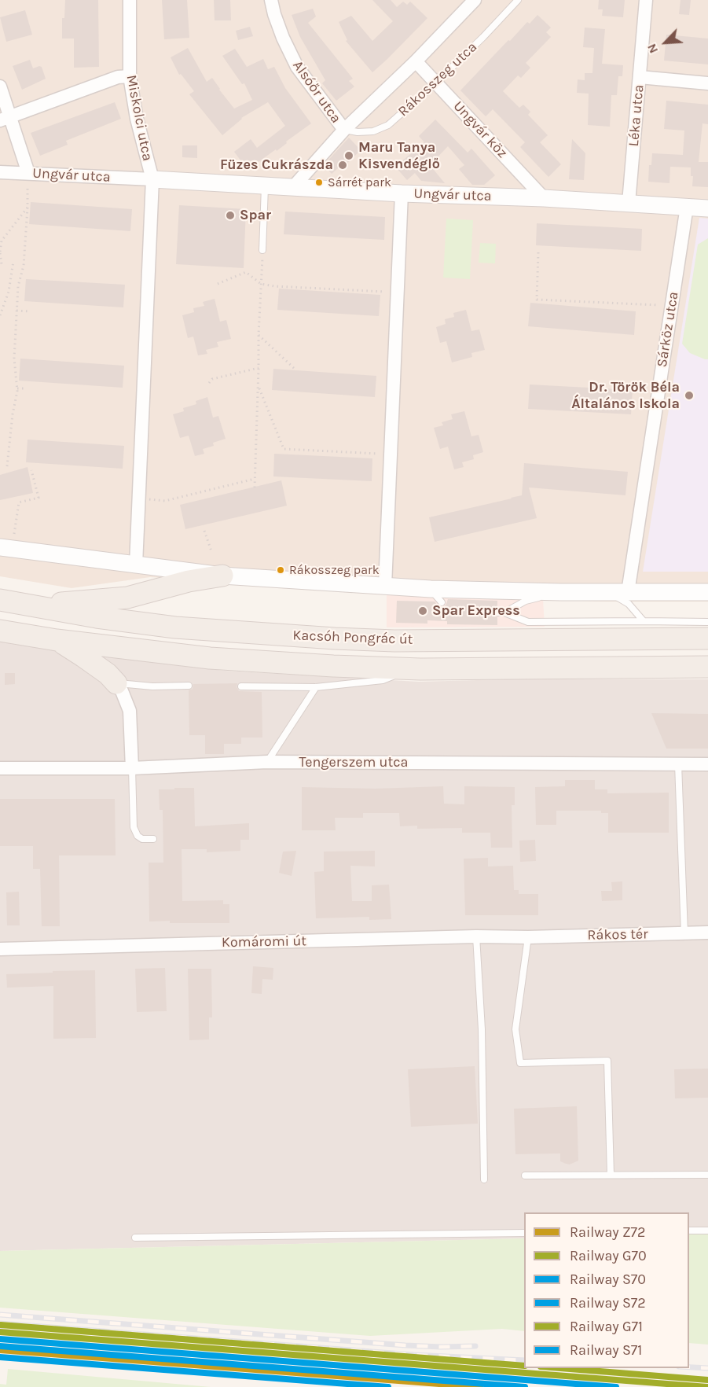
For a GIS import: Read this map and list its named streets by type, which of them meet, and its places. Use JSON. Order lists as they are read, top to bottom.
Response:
{
  "streets": {
    "main road": ["Kacsóh Pongrác út"],
    "street": [
      "Rákosszeg utca",
      "Alsóőr utca",
      "Léka utca",
      "Miskolci utca",
      "Ungvár köz",
      "Ungvár utca",
      "Sárköz utca",
      "Tengerszem utca",
      "Rákos tér",
      "Komáromi út"
    ]
  },
  "crossings": [
    ["Rákosszeg utca", "Alsóőr utca"],
    ["Rákosszeg utca", "Ungvár köz"],
    ["Rákosszeg utca", "Ungvár utca"],
    ["Léka utca", "Ungvár utca"],
    ["Miskolci utca", "Ungvár utca"],
    ["Ungvár köz", "Ungvár utca"],
    ["Ungvár utca", "Sárköz utca"],
    ["Rákos tér", "Komáromi út"]
  ],
  "places": [
    "Maru Tanya Kisvendéglő",
    "Füzes Cukrászda",
    "Sárrét park",
    "Spar",
    "Dr. Török Béla Általános Iskola",
    "Rákosszeg park",
    "Spar Express"
  ],
  "lines": [
    "rail line G71",
    "rail line G70",
    "rail line S70",
    "rail line S71",
    "rail line Z72",
    "rail line S72"
  ],
  "legend": [
    "Railway Z72",
    "Railway G70",
    "Railway S70",
    "Railway S72",
    "Railway G71",
    "Railway S71"
  ],
  "north": "bottom left"
}
